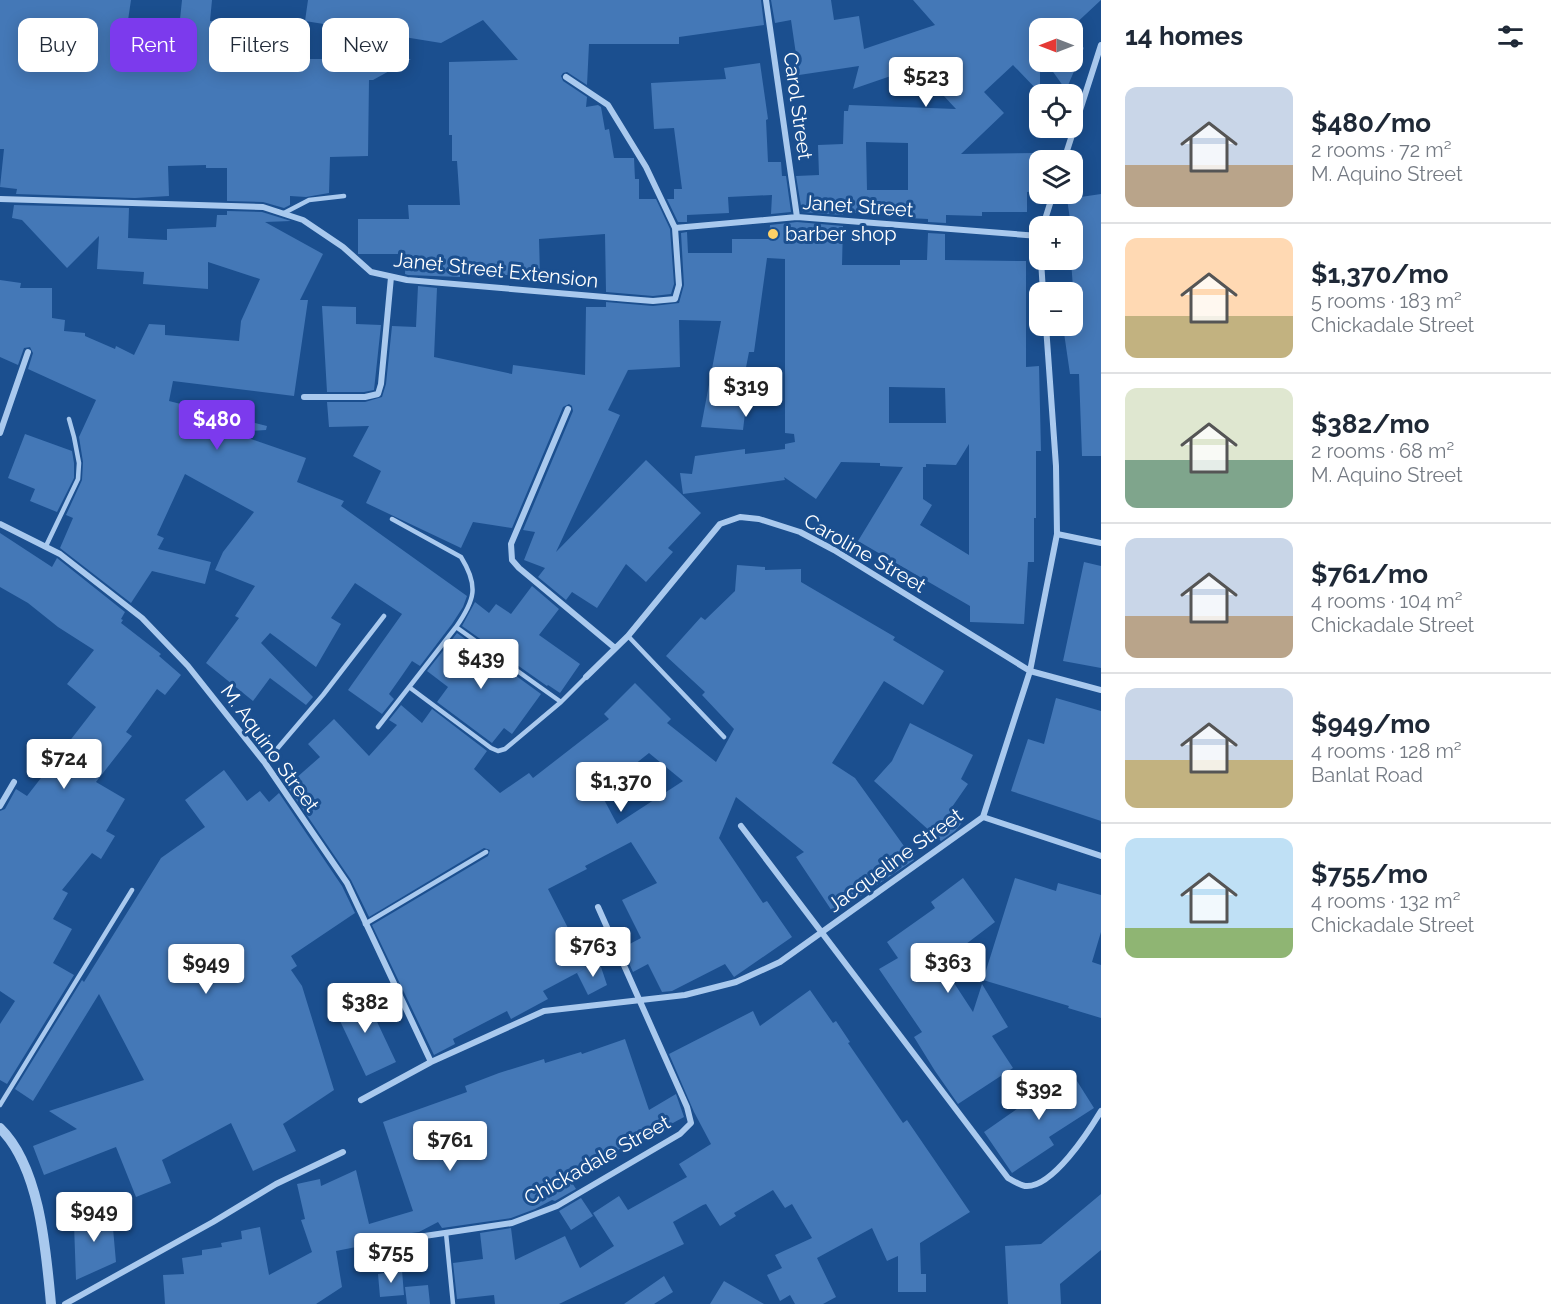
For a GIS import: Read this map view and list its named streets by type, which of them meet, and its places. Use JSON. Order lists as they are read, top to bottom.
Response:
{
  "streets": {
    "street": [
      "Carol Street",
      "Janet Street",
      "Janet Street Extension",
      "Caroline Street",
      "M. Aquino Street",
      "Jacqueline Street",
      "Chickadale Street"
    ]
  },
  "crossings": [
    ["Carol Street", "Janet Street"],
    ["Janet Street", "Janet Street Extension"],
    ["Caroline Street", "Jacqueline Street"],
    ["M. Aquino Street", "Jacqueline Street"],
    ["Jacqueline Street", "Chickadale Street"]
  ],
  "places": ["barber shop"],
  "north": "left",
  "page": {
    "heading": "14 homes",
    "map_buttons": ["+", "−"],
    "chip": [
      "Buy",
      "Rent",
      "Filters",
      "New"
    ],
    "price": [
      "$523",
      "$319",
      "$480",
      "$439",
      "$724",
      "$1,370",
      "$763",
      "$363",
      "$949",
      "$382",
      "$392",
      "$761",
      "$949",
      "$755"
    ],
    "list": [
      {
        "name": "$480/mo",
        "note": "2 rooms · 72 m² · M. Aquino Street"
      },
      {
        "name": "$1,370/mo",
        "note": "5 rooms · 183 m² · Chickadale Street"
      },
      {
        "name": "$382/mo",
        "note": "2 rooms · 68 m² · M. Aquino Street"
      },
      {
        "name": "$761/mo",
        "note": "4 rooms · 104 m² · Chickadale Street"
      },
      {
        "name": "$949/mo",
        "note": "4 rooms · 128 m² · Banlat Road"
      },
      {
        "name": "$755/mo",
        "note": "4 rooms · 132 m² · Chickadale Street"
      }
    ]
  }
}
